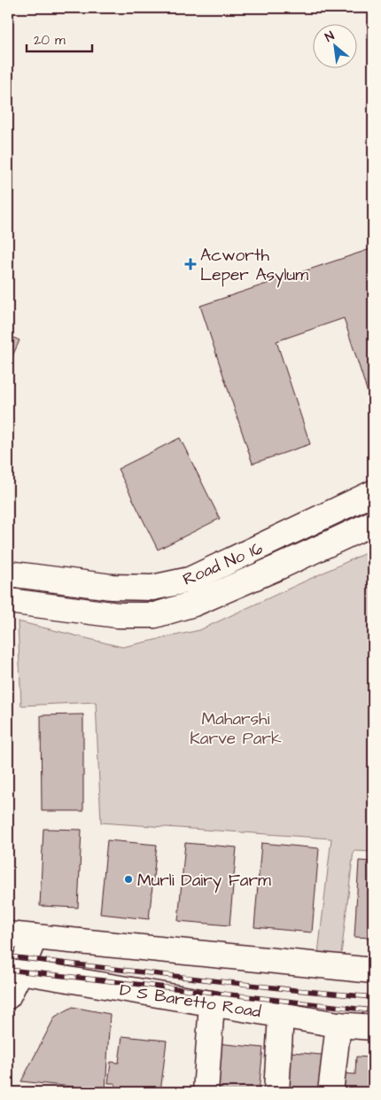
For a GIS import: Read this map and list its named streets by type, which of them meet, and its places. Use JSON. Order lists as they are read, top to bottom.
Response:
{
  "streets": {
    "main road": ["Road No 16", "D S Baretto Road"]
  },
  "parks": ["Maharshi Karve Park"],
  "places": {
    "health": ["Acworth Leper Asylum"],
    "other": ["Murli Dairy Farm"]
  },
  "scale_bar": "20 m",
  "north": "top left"
}
